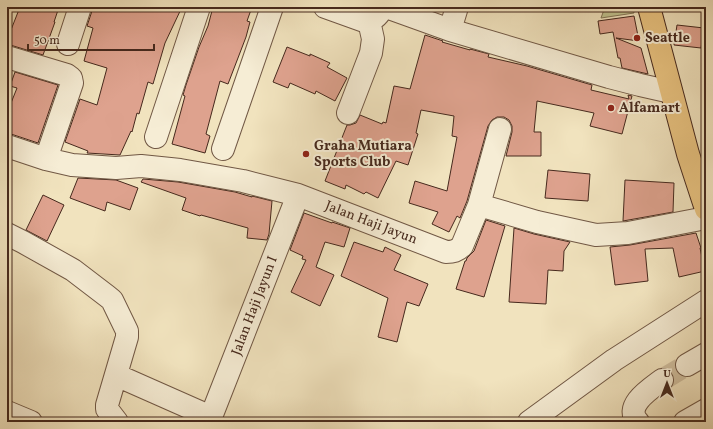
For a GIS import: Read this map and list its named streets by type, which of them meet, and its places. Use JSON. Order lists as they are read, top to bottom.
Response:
{
  "streets": {
    "street": ["Jalan Haji Jayun", "Jalan Haji Jayun I"]
  },
  "crossings": [
    ["Jalan Haji Jayun", "Jalan Haji Jayun I"]
  ],
  "places": ["Seattle", "Alfamart", "Graha Mutiara Sports Club"],
  "scale_bar": "50 m",
  "north": "top"
}
